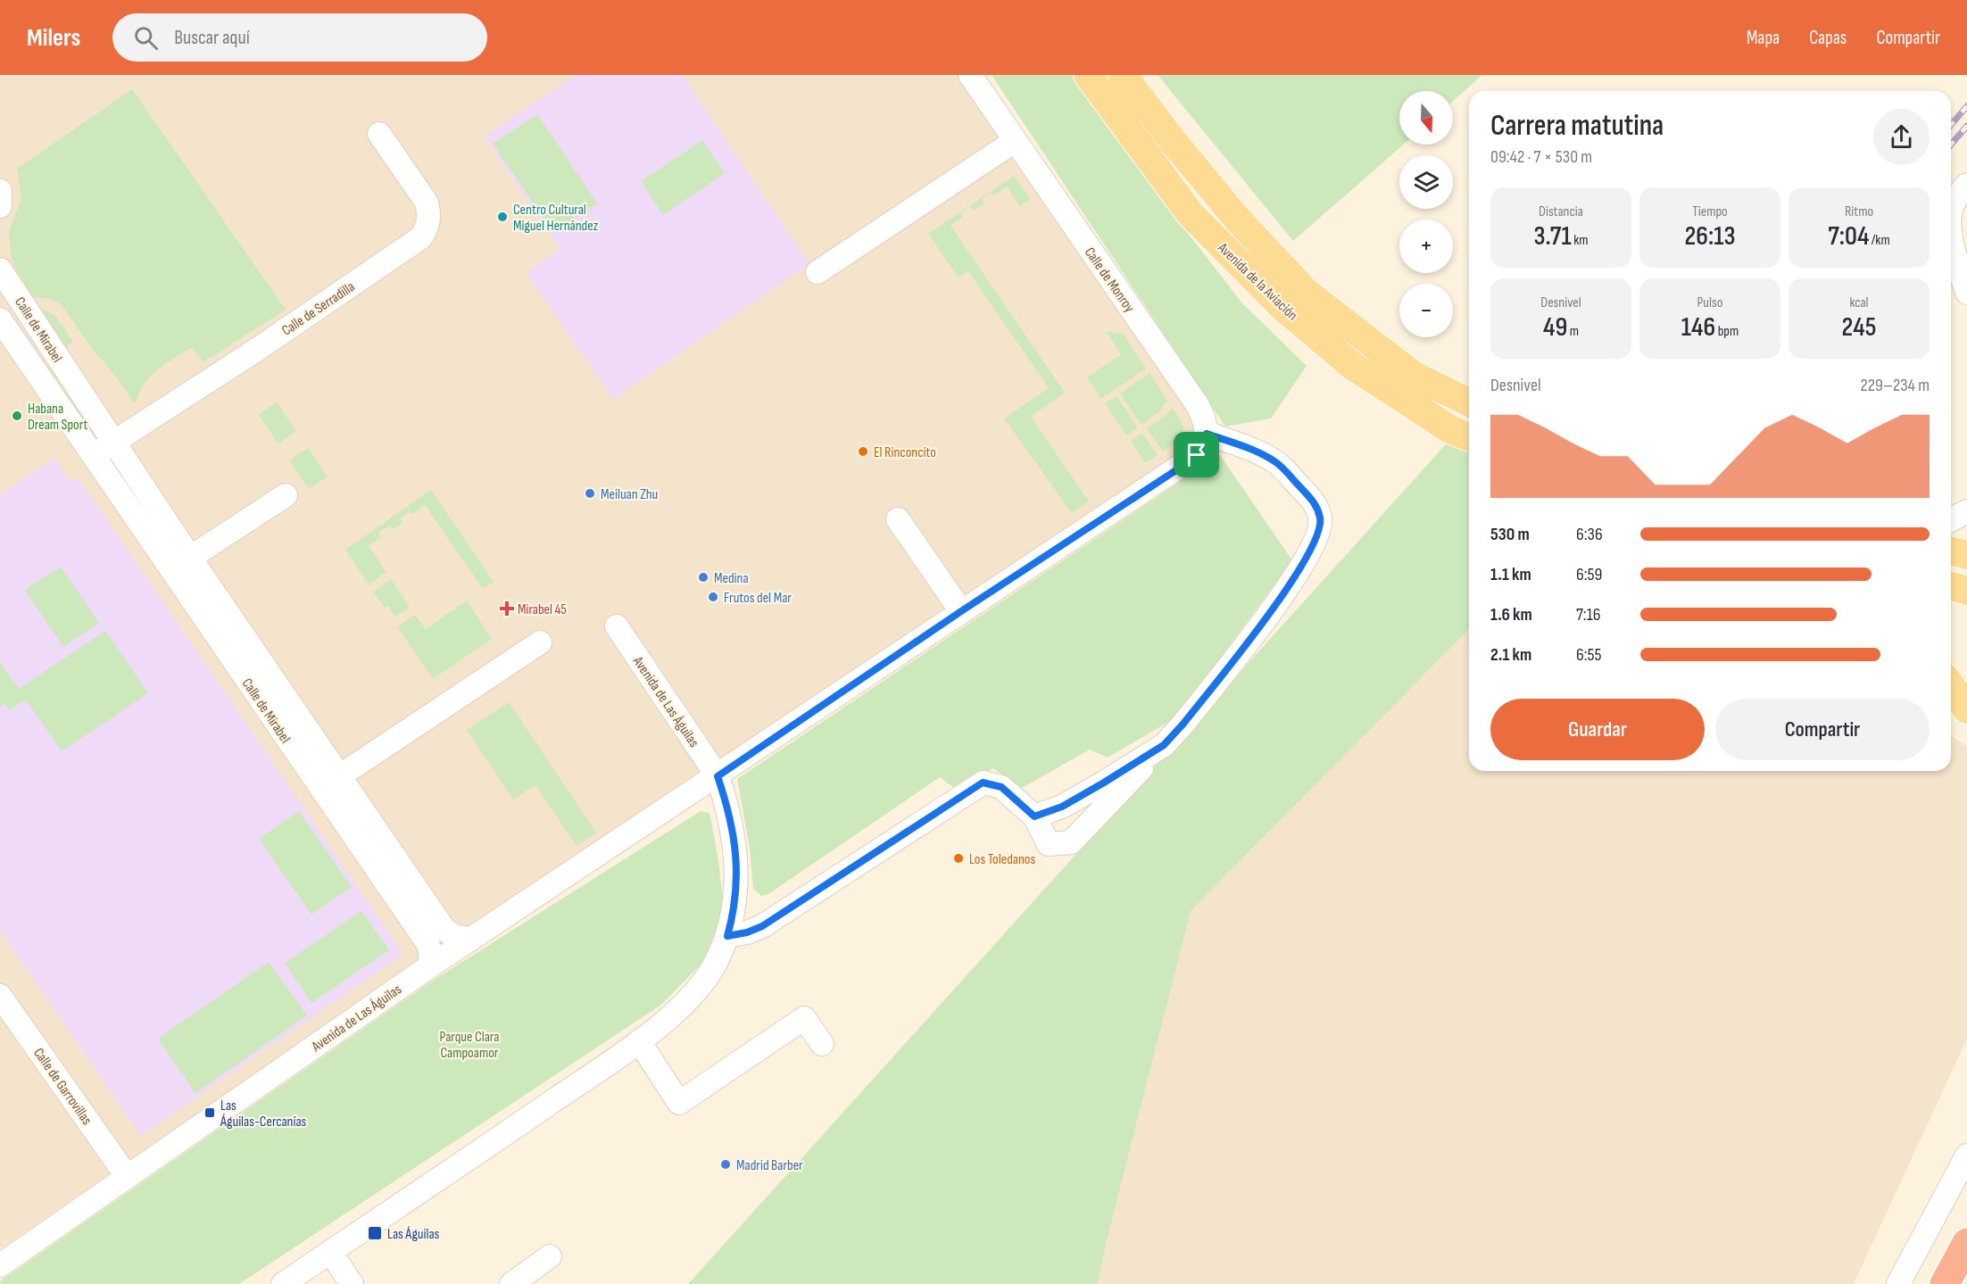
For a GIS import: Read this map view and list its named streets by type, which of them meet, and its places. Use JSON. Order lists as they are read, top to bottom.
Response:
{
  "streets": {
    "main road": ["Avenida de la Aviación"],
    "street": [
      "Calle de Monroy",
      "Calle de Serradilla",
      "Calle de Mirabel",
      "Avenida de Las Águilas",
      "Calle de Garrovillas"
    ]
  },
  "crossings": [
    ["Calle de Monroy", "Avenida de Las Águilas"],
    ["Calle de Serradilla", "Calle de Mirabel"],
    ["Calle de Mirabel", "Avenida de Las Águilas"],
    ["Avenida de Las Águilas", "Calle de Garrovillas"]
  ],
  "parks": ["Parque Clara Campoamor"],
  "places": {
    "other": [
      "Centro Cultural Miguel Hernández",
      "Habana Dream Sport",
      "El Rinconcito",
      "Meiluan Zhu",
      "Medina",
      "Frutos del Mar",
      "Los Toledanos",
      "Madrid Barber"
    ],
    "health": ["Mirabel 45"],
    "transit": ["Las Águilas-Cercanías", "Las Águilas"]
  },
  "north": "bottom",
  "page": {
    "header": "Milers",
    "search": "Buscar aquí",
    "nav": ["Mapa", "Capas", "Compartir"],
    "map_buttons": ["+", "−"],
    "heading": ["Carrera matutina", "09:42 · 7 × 530 m"],
    "stats": [
      ["Distancia", "3.71 km"],
      ["Tiempo", "26:13"],
      ["Ritmo", "7:04 /km"],
      ["Desnivel", "49 m"],
      ["Pulso", "146 bpm"],
      ["kcal", "245"]
    ],
    "chart": ["Desnivel", "229–234 m"],
    "list": [
      {
        "name": "530 m",
        "note": "6:36"
      },
      {
        "name": "1.1 km",
        "note": "6:59"
      },
      {
        "name": "1.6 km",
        "note": "7:16"
      },
      {
        "name": "2.1 km",
        "note": "6:55"
      }
    ],
    "buttons": ["Guardar", "Compartir"]
  }
}
